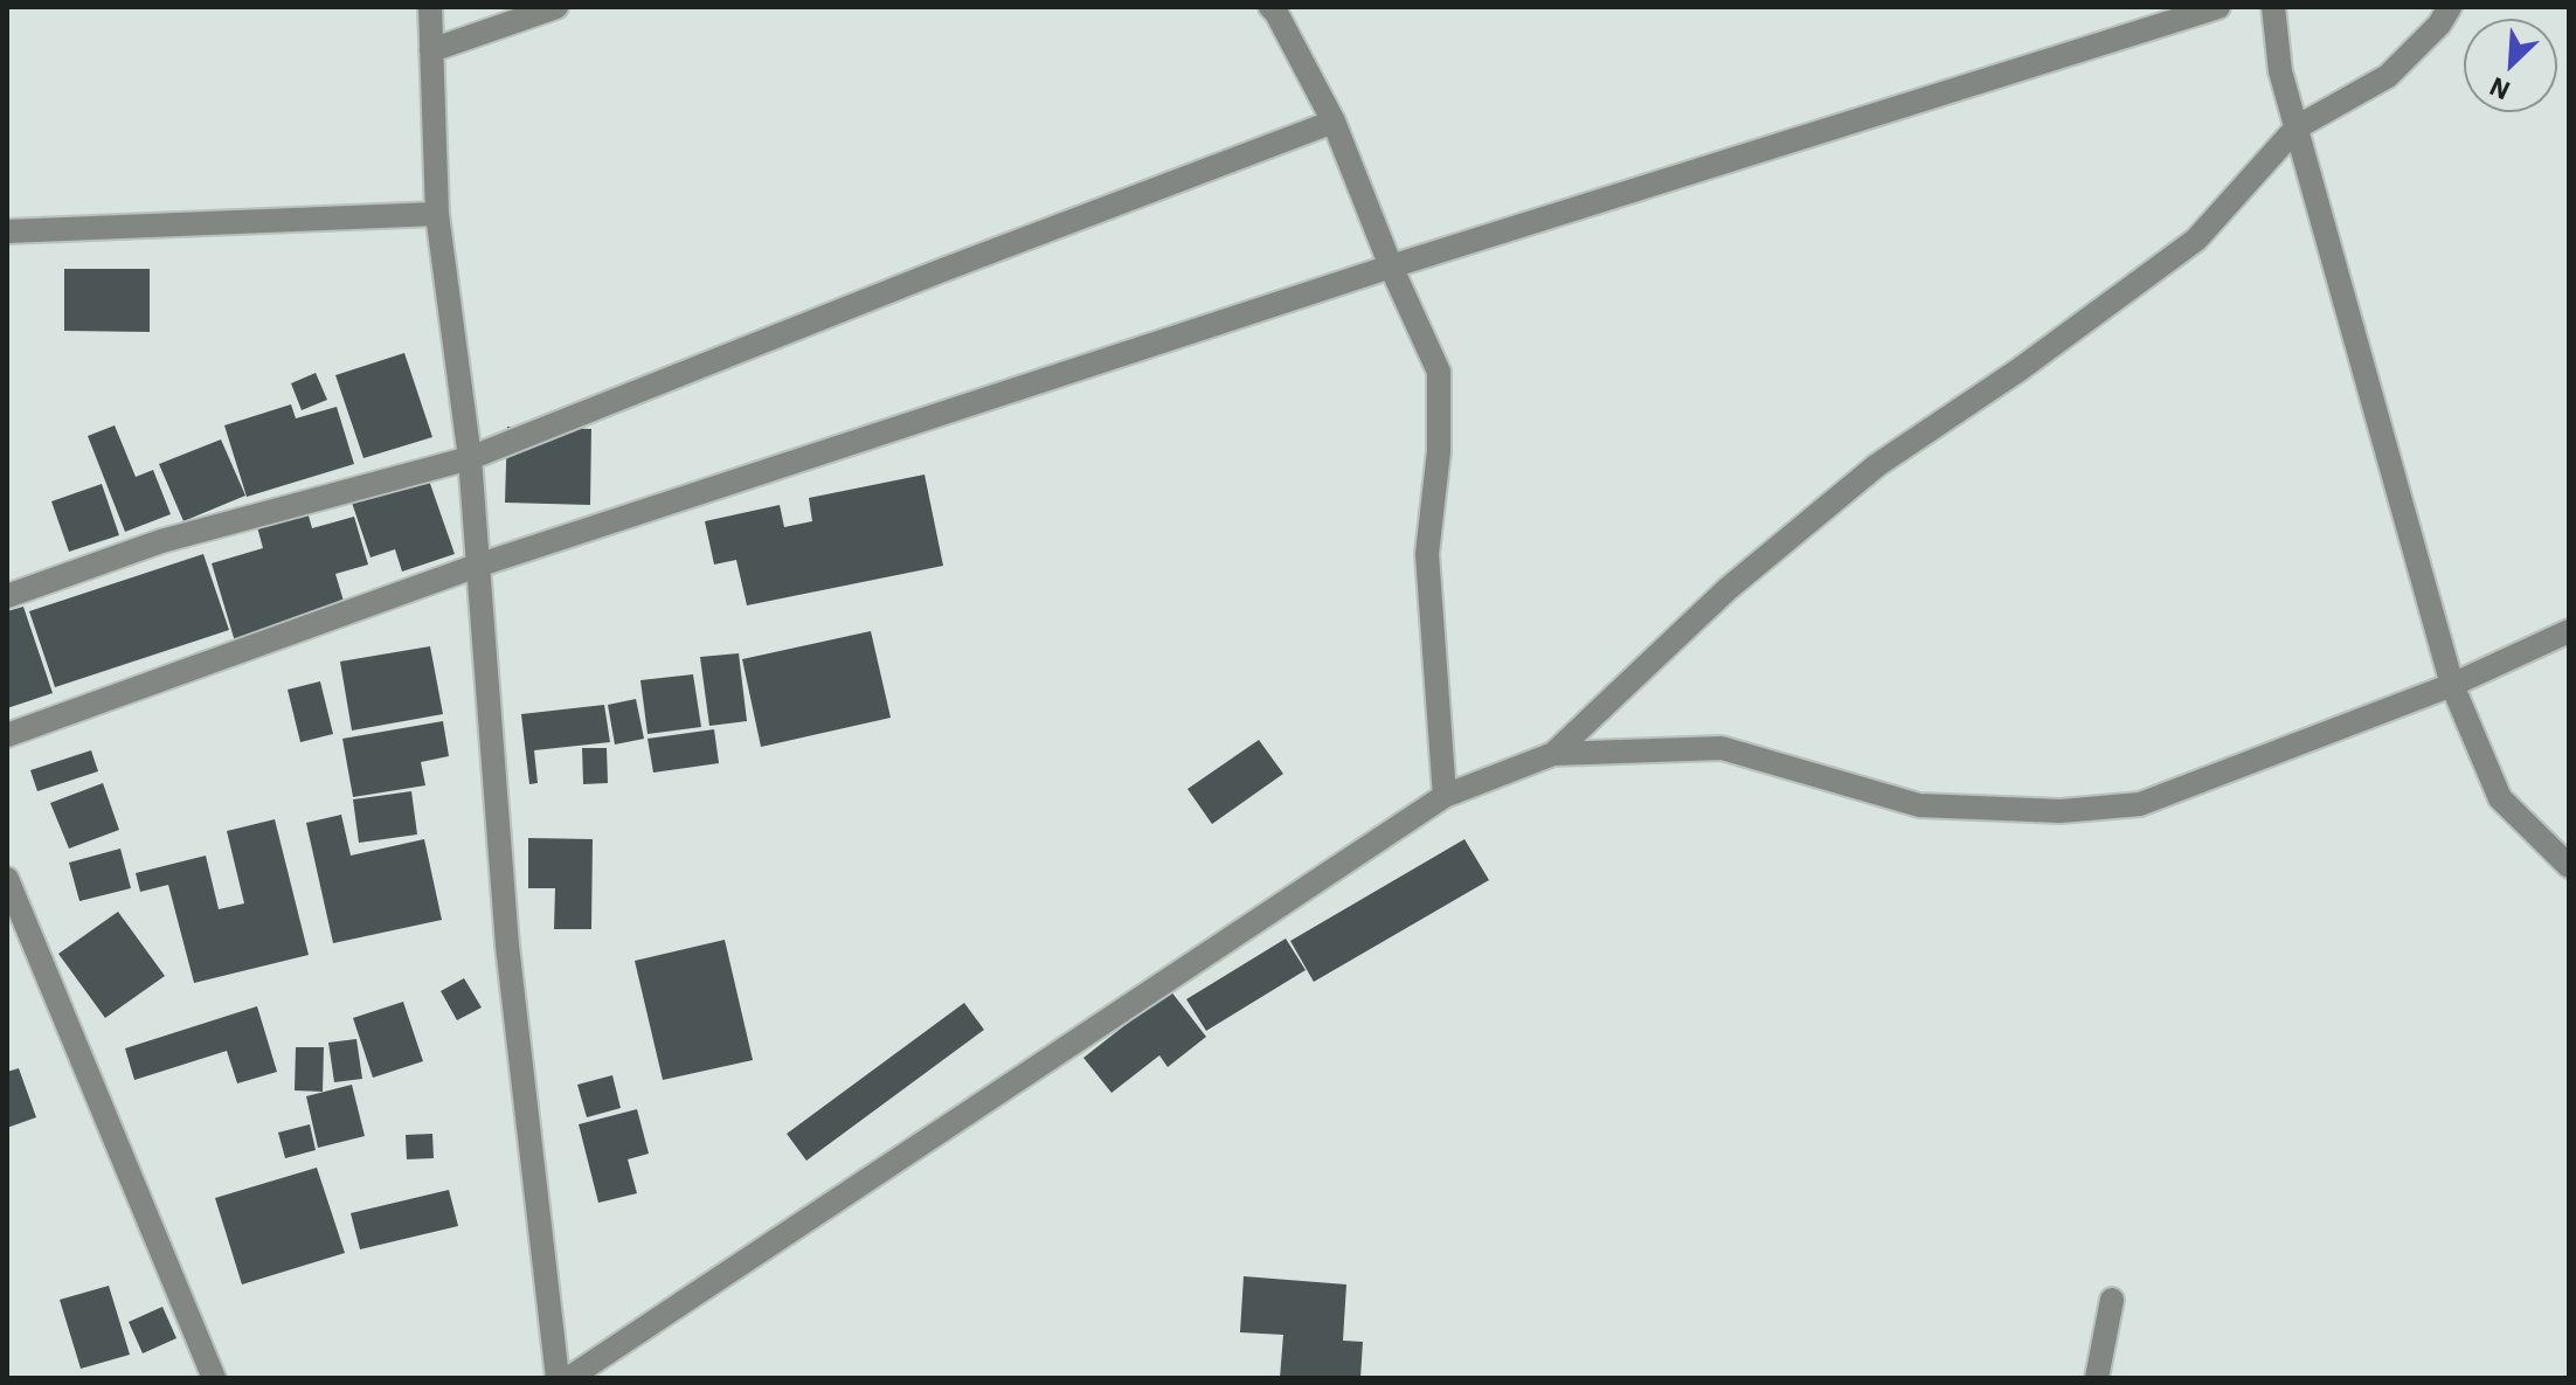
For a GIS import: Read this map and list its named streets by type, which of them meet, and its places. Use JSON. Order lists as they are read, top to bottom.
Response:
{
  "north": "bottom left"
}
